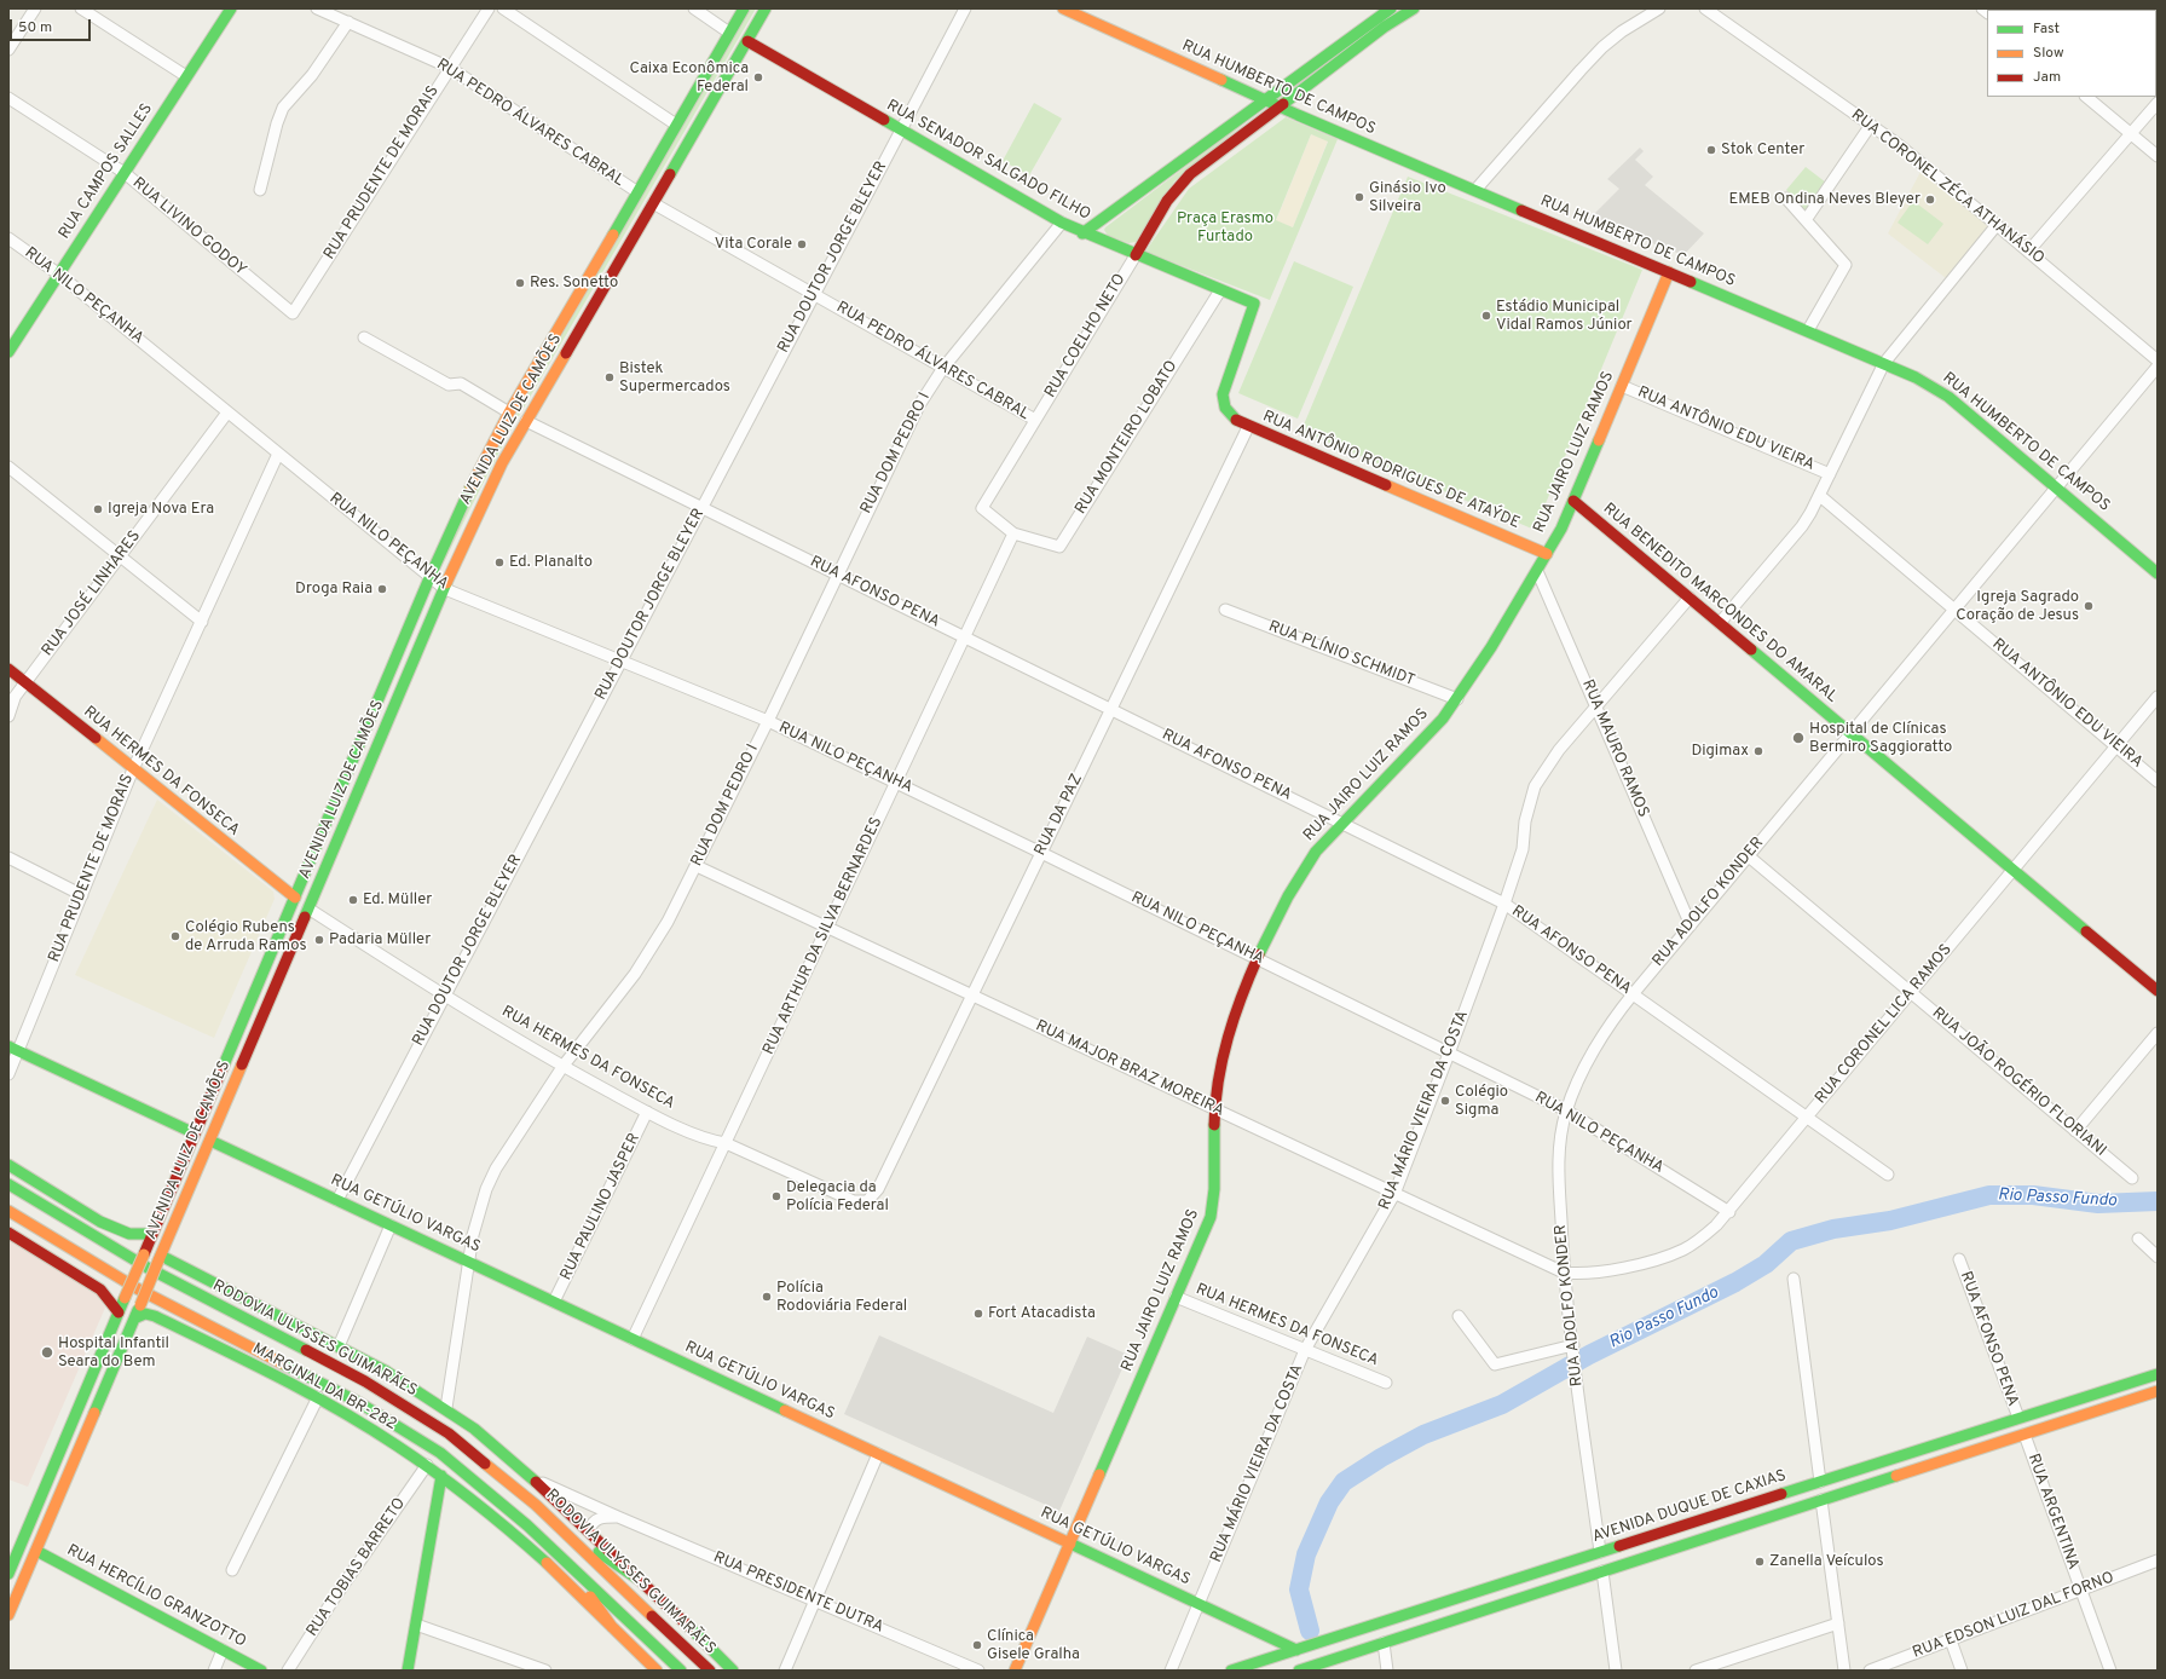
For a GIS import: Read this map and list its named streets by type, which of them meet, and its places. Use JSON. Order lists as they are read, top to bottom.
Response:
{
  "streets": {
    "main road": [
      "RUA HUMBERTO DE CAMPOS",
      "RUA SENADOR SALGADO FILHO",
      "RUA CAMPOS SALLES",
      "AVENIDA LUIZ DE CAMÕES",
      "RUA JAIRO LUIZ RAMOS",
      "RUA ANTÔNIO RODRIGUES DE ATAÝDE",
      "RUA BENEDITO MARCONDES DO AMARAL",
      "RUA HERMES DA FONSECA",
      "RUA GETÚLIO VARGAS",
      "RODOVIA ULYSSES GUIMARÃES",
      "MARGINAL DA BR-282",
      "AVENIDA DUQUE DE CAXIAS",
      "RUA HERCÍLIO GRANZOTTO"
    ],
    "street": [
      "RUA PEDRO ÁLVARES CABRAL",
      "RUA PRUDENTE DE MORAIS",
      "RUA CORONEL ZÉCA ATHANÁSIO",
      "RUA LIVINO GODOY",
      "RUA DOUTOR JORGE BLEYER",
      "RUA NILO PEÇANHA",
      "RUA COELHO NETO",
      "RUA ANTÔNIO EDU VIEIRA",
      "RUA MONTEIRO LOBATO",
      "RUA DOM PEDRO I",
      "RUA AFONSO PENA",
      "RUA JOSÉ LINHARES",
      "RUA PLÍNIO SCHMIDT",
      "RUA MAURO RAMOS",
      "RUA DA PAZ",
      "RUA ADOLFO KONDER",
      "RUA ARTHUR DA SILVA BERNARDES",
      "RUA CORONEL LICA RAMOS",
      "RUA MAJOR BRAZ MOREIRA",
      "RUA JOÃO ROGÉRIO FLORIANI",
      "RUA MÁRIO VIEIRA DA COSTA",
      "RUA PAULINO JASPER",
      "RUA ARGENTINA",
      "RUA TOBIAS BARRETO",
      "RUA PRESIDENTE DUTRA",
      "RUA EDSON LUIZ DAL FORNO"
    ]
  },
  "crossings": [
    ["RUA HUMBERTO DE CAMPOS", "RUA JAIRO LUIZ RAMOS"],
    ["RUA HUMBERTO DE CAMPOS", "RUA ADOLFO KONDER"],
    ["RUA PEDRO ÁLVARES CABRAL", "RUA PRUDENTE DE MORAIS"],
    ["RUA PEDRO ÁLVARES CABRAL", "RUA DOUTOR JORGE BLEYER"],
    ["RUA PEDRO ÁLVARES CABRAL", "RUA COELHO NETO"],
    ["RUA PEDRO ÁLVARES CABRAL", "AVENIDA LUIZ DE CAMÕES"],
    ["RUA PEDRO ÁLVARES CABRAL", "RUA DOM PEDRO I"],
    ["RUA SENADOR SALGADO FILHO", "RUA DOUTOR JORGE BLEYER"],
    ["RUA SENADOR SALGADO FILHO", "RUA COELHO NETO"],
    ["RUA SENADOR SALGADO FILHO", "AVENIDA LUIZ DE CAMÕES"],
    ["RUA SENADOR SALGADO FILHO", "RUA MONTEIRO LOBATO"],
    ["RUA SENADOR SALGADO FILHO", "RUA DOM PEDRO I"],
    ["RUA SENADOR SALGADO FILHO", "RUA ANTÔNIO RODRIGUES DE ATAÝDE"],
    ["RUA SENADOR SALGADO FILHO", "RUA DA PAZ"],
    ["RUA CAMPOS SALLES", "RUA LIVINO GODOY"],
    ["RUA CAMPOS SALLES", "RUA NILO PEÇANHA"],
    ["RUA PRUDENTE DE MORAIS", "RUA LIVINO GODOY"],
    ["RUA PRUDENTE DE MORAIS", "RUA NILO PEÇANHA"],
    ["RUA PRUDENTE DE MORAIS", "RUA HERMES DA FONSECA"],
    ["RUA PRUDENTE DE MORAIS", "RUA GETÚLIO VARGAS"],
    ["RUA DOUTOR JORGE BLEYER", "RUA NILO PEÇANHA"],
    ["RUA DOUTOR JORGE BLEYER", "RUA AFONSO PENA"],
    ["RUA DOUTOR JORGE BLEYER", "RUA HERMES DA FONSECA"],
    ["RUA DOUTOR JORGE BLEYER", "RUA GETÚLIO VARGAS"],
    ["RUA NILO PEÇANHA", "AVENIDA LUIZ DE CAMÕES"],
    ["RUA NILO PEÇANHA", "RUA JAIRO LUIZ RAMOS"],
    ["RUA NILO PEÇANHA", "RUA DOM PEDRO I"],
    ["RUA NILO PEÇANHA", "RUA JOSÉ LINHARES"],
    ["RUA NILO PEÇANHA", "RUA DA PAZ"],
    ["RUA NILO PEÇANHA", "RUA ADOLFO KONDER"],
    ["RUA NILO PEÇANHA", "RUA ARTHUR DA SILVA BERNARDES"],
    ["RUA NILO PEÇANHA", "RUA CORONEL LICA RAMOS"],
    ["RUA NILO PEÇANHA", "RUA MÁRIO VIEIRA DA COSTA"],
    ["RUA COELHO NETO", "RUA MONTEIRO LOBATO"],
    ["RUA COELHO NETO", "RUA ARTHUR DA SILVA BERNARDES"],
    ["AVENIDA LUIZ DE CAMÕES", "RUA AFONSO PENA"],
    ["AVENIDA LUIZ DE CAMÕES", "RUA HERMES DA FONSECA"],
    ["AVENIDA LUIZ DE CAMÕES", "RUA GETÚLIO VARGAS"],
    ["AVENIDA LUIZ DE CAMÕES", "MARGINAL DA BR-282"],
    ["AVENIDA LUIZ DE CAMÕES", "RUA HERCÍLIO GRANZOTTO"],
    ["RUA ANTÔNIO EDU VIEIRA", "RUA JAIRO LUIZ RAMOS"],
    ["RUA ANTÔNIO EDU VIEIRA", "RUA ADOLFO KONDER"],
    ["RUA ANTÔNIO EDU VIEIRA", "RUA CORONEL LICA RAMOS"],
    ["RUA MONTEIRO LOBATO", "RUA ARTHUR DA SILVA BERNARDES"],
    ["RUA JAIRO LUIZ RAMOS", "RUA ANTÔNIO RODRIGUES DE ATAÝDE"],
    ["RUA JAIRO LUIZ RAMOS", "RUA AFONSO PENA"],
    ["RUA JAIRO LUIZ RAMOS", "RUA BENEDITO MARCONDES DO AMARAL"],
    ["RUA JAIRO LUIZ RAMOS", "RUA PLÍNIO SCHMIDT"],
    ["RUA JAIRO LUIZ RAMOS", "RUA MAURO RAMOS"],
    ["RUA JAIRO LUIZ RAMOS", "RUA HERMES DA FONSECA"],
    ["RUA JAIRO LUIZ RAMOS", "RUA MAJOR BRAZ MOREIRA"],
    ["RUA JAIRO LUIZ RAMOS", "RUA GETÚLIO VARGAS"],
    ["RUA DOM PEDRO I", "RUA AFONSO PENA"],
    ["RUA DOM PEDRO I", "RUA HERMES DA FONSECA"],
    ["RUA DOM PEDRO I", "RUA MAJOR BRAZ MOREIRA"],
    ["RUA DOM PEDRO I", "RUA GETÚLIO VARGAS"],
    ["RUA ANTÔNIO RODRIGUES DE ATAÝDE", "RUA DA PAZ"],
    ["RUA AFONSO PENA", "RUA DA PAZ"],
    ["RUA AFONSO PENA", "RUA ADOLFO KONDER"],
    ["RUA AFONSO PENA", "RUA ARTHUR DA SILVA BERNARDES"],
    ["RUA AFONSO PENA", "RUA CORONEL LICA RAMOS"],
    ["RUA AFONSO PENA", "RUA MÁRIO VIEIRA DA COSTA"],
    ["RUA AFONSO PENA", "AVENIDA DUQUE DE CAXIAS"],
    ["RUA JOSÉ LINHARES", "RUA HERMES DA FONSECA"],
    ["RUA BENEDITO MARCONDES DO AMARAL", "RUA ADOLFO KONDER"],
    ["RUA BENEDITO MARCONDES DO AMARAL", "RUA CORONEL LICA RAMOS"],
    ["RUA BENEDITO MARCONDES DO AMARAL", "RUA MÁRIO VIEIRA DA COSTA"],
    ["RUA MAURO RAMOS", "RUA ADOLFO KONDER"],
    ["RUA MAURO RAMOS", "RUA MÁRIO VIEIRA DA COSTA"],
    ["RUA HERMES DA FONSECA", "RUA DA PAZ"],
    ["RUA HERMES DA FONSECA", "RUA ARTHUR DA SILVA BERNARDES"],
    ["RUA HERMES DA FONSECA", "RUA MÁRIO VIEIRA DA COSTA"],
    ["RUA HERMES DA FONSECA", "RUA PAULINO JASPER"],
    ["RUA DA PAZ", "RUA MAJOR BRAZ MOREIRA"],
    ["RUA ADOLFO KONDER", "RUA CORONEL LICA RAMOS"],
    ["RUA ADOLFO KONDER", "RUA MAJOR BRAZ MOREIRA"],
    ["RUA ADOLFO KONDER", "RUA JOÃO ROGÉRIO FLORIANI"],
    ["RUA ADOLFO KONDER", "AVENIDA DUQUE DE CAXIAS"],
    ["RUA ARTHUR DA SILVA BERNARDES", "RUA MAJOR BRAZ MOREIRA"],
    ["RUA ARTHUR DA SILVA BERNARDES", "RUA GETÚLIO VARGAS"],
    ["RUA CORONEL LICA RAMOS", "RUA MAJOR BRAZ MOREIRA"],
    ["RUA CORONEL LICA RAMOS", "RUA JOÃO ROGÉRIO FLORIANI"],
    ["RUA MAJOR BRAZ MOREIRA", "RUA MÁRIO VIEIRA DA COSTA"],
    ["RUA MÁRIO VIEIRA DA COSTA", "RUA GETÚLIO VARGAS"],
    ["RUA PAULINO JASPER", "RUA GETÚLIO VARGAS"],
    ["RUA GETÚLIO VARGAS", "AVENIDA DUQUE DE CAXIAS"],
    ["MARGINAL DA BR-282", "RUA TOBIAS BARRETO"],
    ["RUA ARGENTINA", "RUA EDSON LUIZ DAL FORNO"]
  ],
  "water": ["Rio Passo Fundo"],
  "parks": ["Praça Erasmo Furtado"],
  "places": [
    "Caixa Econômica Federal",
    "Stok Center",
    "Ginásio Ivo Silveira",
    "EMEB Ondina Neves Bleyer",
    "Vita Corale",
    "Res. Sonetto",
    "Estádio Municipal Vidal Ramos Júnior",
    "Bistek Supermercados",
    "Igreja Nova Era",
    "Ed. Planalto",
    "Droga Raia",
    "Igreja Sagrado Coração de Jesus",
    "Hospital de Clínicas Bermiro Saggioratto",
    "Digimax",
    "Ed. Müller",
    "Colégio Rubens de Arruda Ramos",
    "Padaria Müller",
    "Colégio Sigma",
    "Delegacia da Polícia Federal",
    "Polícia Rodoviária Federal",
    "Fort Atacadista",
    "Hospital Infantil Seara do Bem",
    "Zanella Veículos",
    "Clínica Gisele Gralha"
  ],
  "legend": ["Fast", "Slow", "Jam"],
  "scale_bar": "50 m"
}
